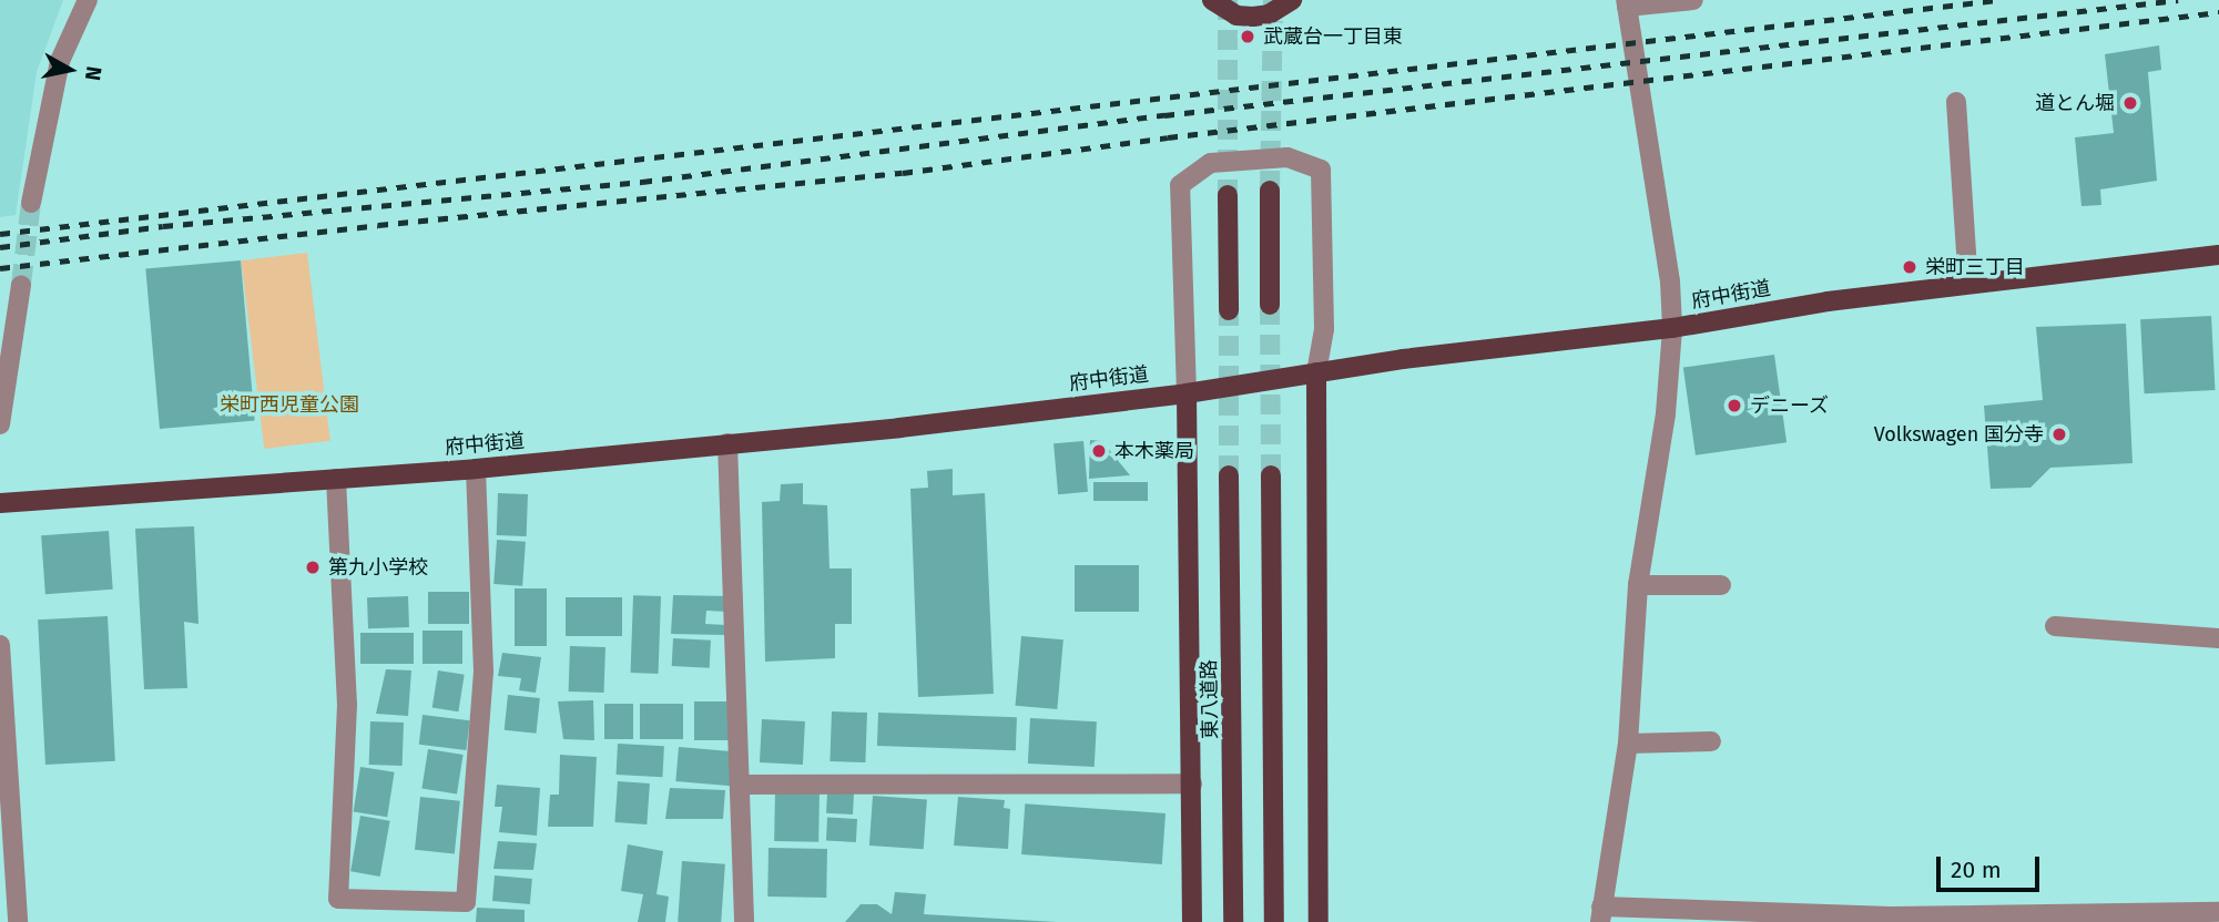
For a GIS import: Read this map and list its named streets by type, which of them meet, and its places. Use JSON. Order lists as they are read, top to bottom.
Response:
{
  "streets": {
    "main road": ["府中街道", "東八道路"]
  },
  "parks": ["栄町西児童公園"],
  "places": [
    "武蔵台一丁目東",
    "道とん堀",
    "栄町三丁目",
    "デニーズ",
    "Volkswagen 国分寺",
    "本木薬局",
    "第九小学校"
  ],
  "scale_bar": "20 m",
  "north": "right"
}
